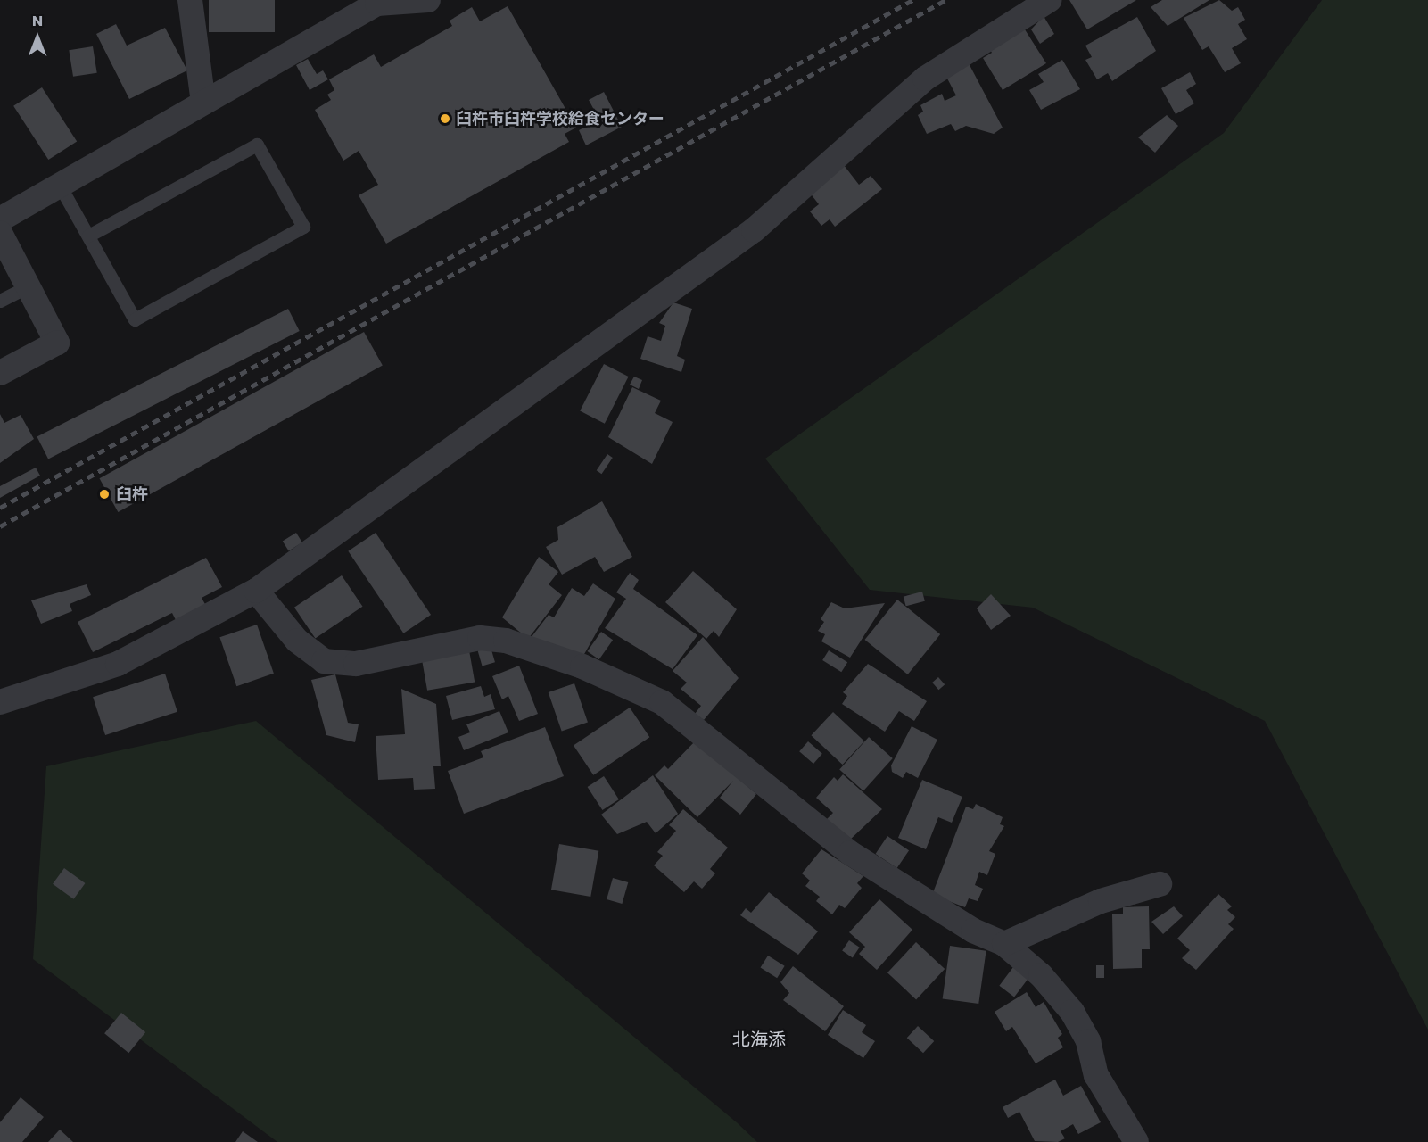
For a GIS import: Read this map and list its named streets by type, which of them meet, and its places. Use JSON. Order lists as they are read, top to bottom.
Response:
{
  "districts": ["北海添"],
  "places": ["臼杵市臼杵学校給食センター", "臼杵"],
  "north": "top"
}
